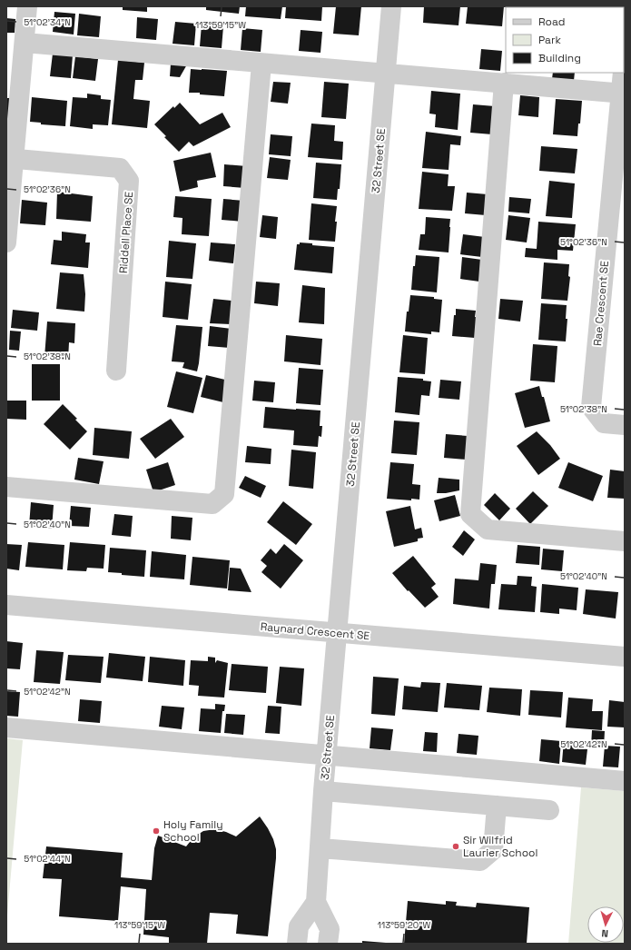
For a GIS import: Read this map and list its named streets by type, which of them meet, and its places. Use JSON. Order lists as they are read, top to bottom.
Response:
{
  "streets": {
    "street": [
      "32 Street SE",
      "Riddell Place SE",
      "Rae Crescent SE",
      "Raynard Crescent SE"
    ]
  },
  "crossings": [
    ["32 Street SE", "Raynard Crescent SE"]
  ],
  "places": ["Holy Family School", "Sir Wilfrid Laurier School"],
  "legend": ["Road", "Park", "Building"],
  "north": "bottom",
  "coordinates": [
    "51°02'34\"N",
    "113°59'15\"W",
    "51°02'36\"N",
    "51°02'38\"N",
    "51°02'40\"N",
    "51°02'42\"N",
    "51°02'44\"N",
    "113°59'20\"W"
  ]
}
